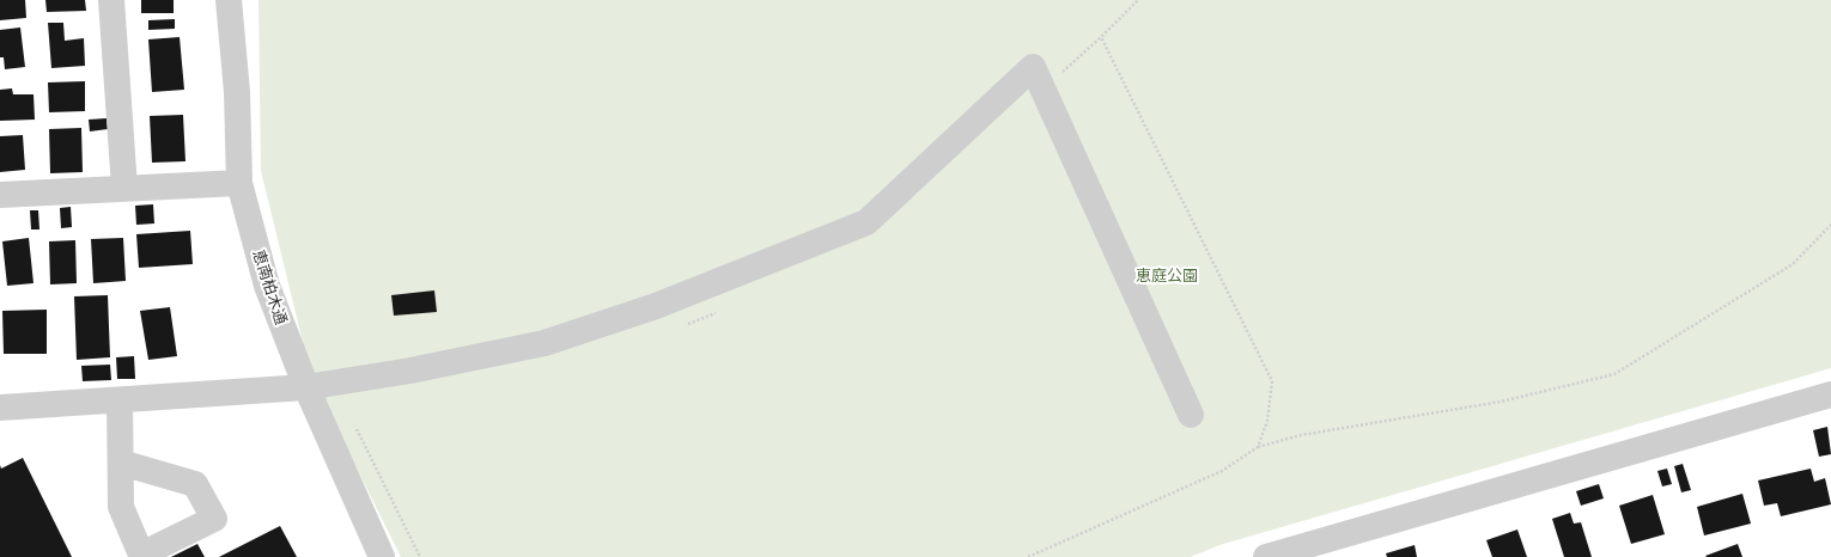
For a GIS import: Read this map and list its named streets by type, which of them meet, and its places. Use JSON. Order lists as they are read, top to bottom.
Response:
{
  "streets": {
    "street": ["恵南柏木通"]
  },
  "parks": ["恵庭公園"]
}
